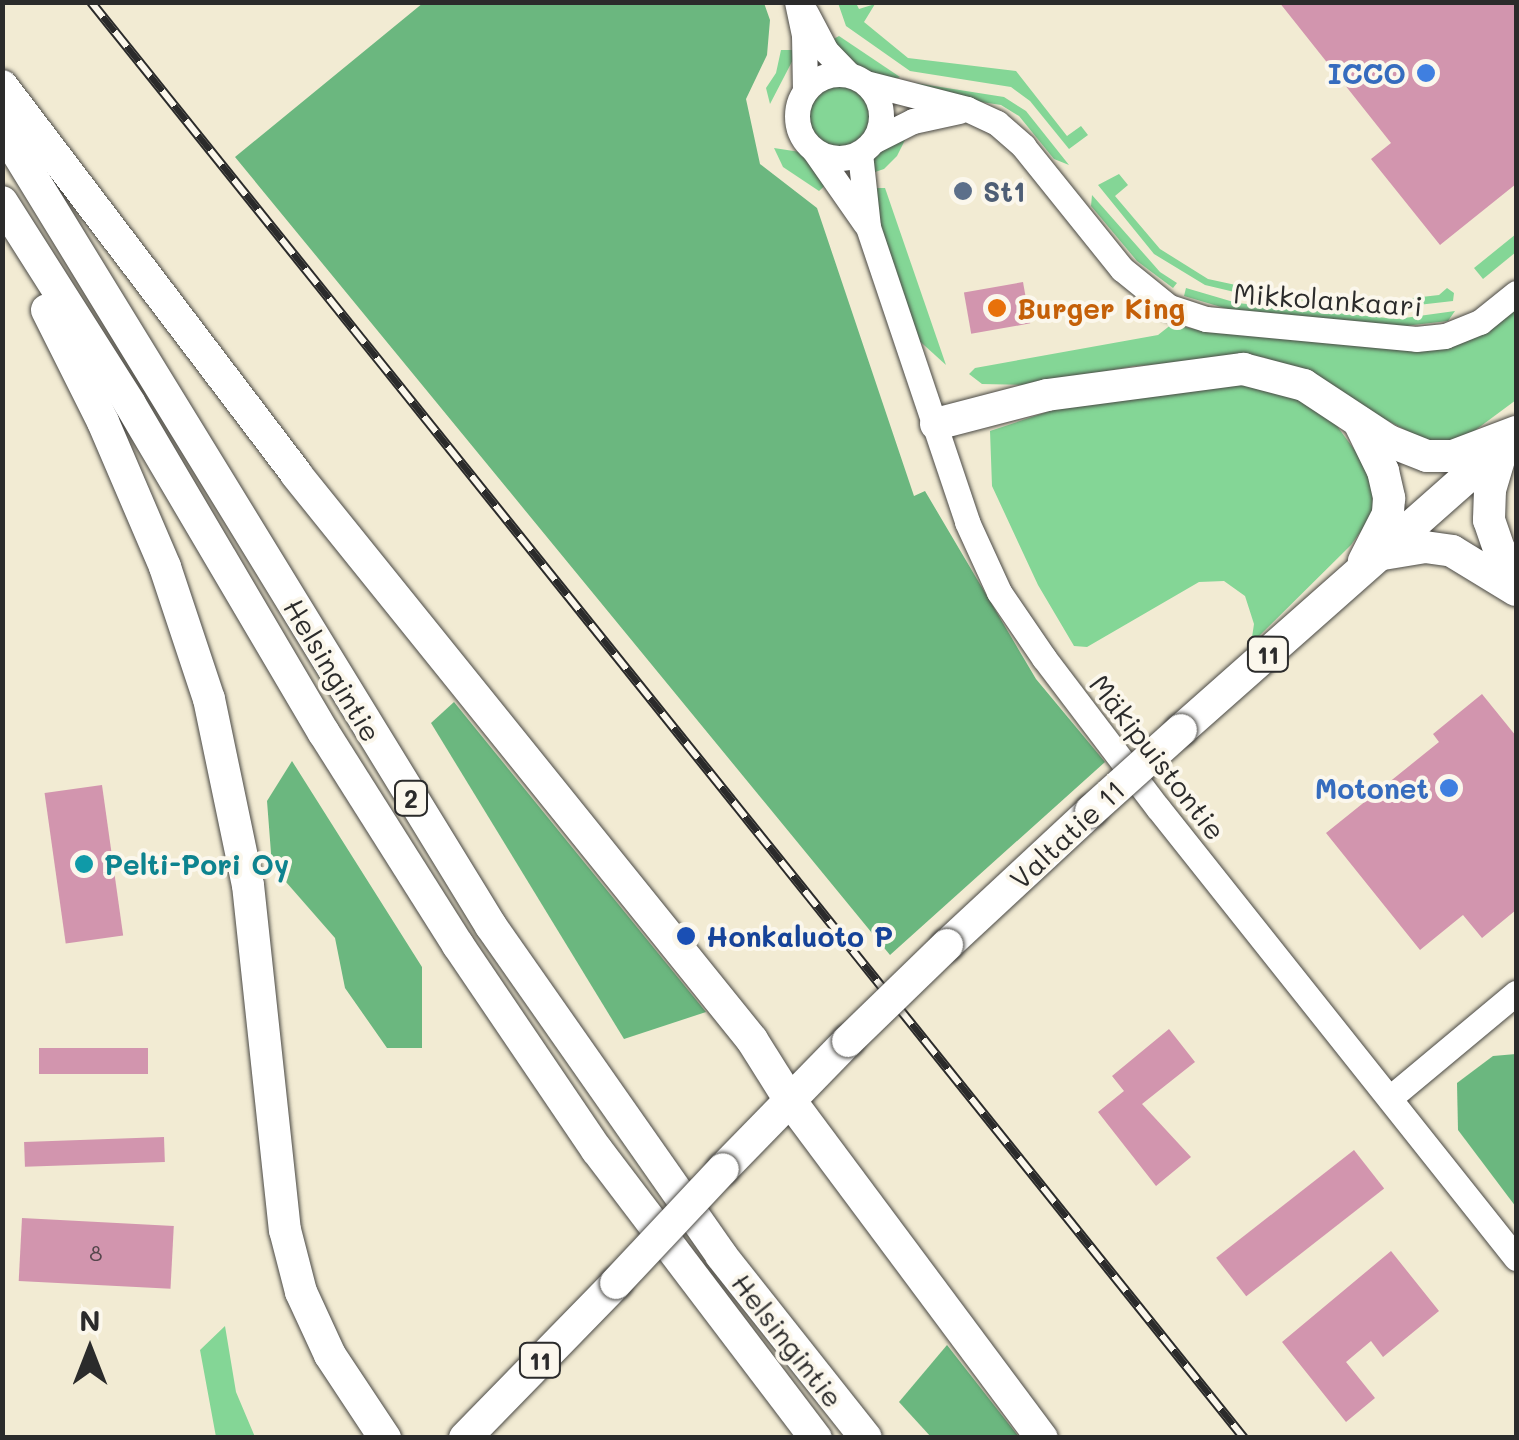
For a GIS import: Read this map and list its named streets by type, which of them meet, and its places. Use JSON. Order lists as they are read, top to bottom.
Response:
{
  "streets": {
    "highway": [
      "11",
      "Helsingintie",
      "2",
      "Valtatie 11"
    ],
    "street": ["Mikkolankaari", "Mäkipuistontie"]
  },
  "crossings": [
    ["Mikkolankaari", "Mäkipuistontie"],
    ["11", "Valtatie 11"]
  ],
  "places": [
    "ICCO",
    "St1",
    "Burger King",
    "Motonet",
    "Pelti-Pori Oy",
    "Honkaluoto P"
  ],
  "house_numbers": ["8"],
  "north": "top"
}
